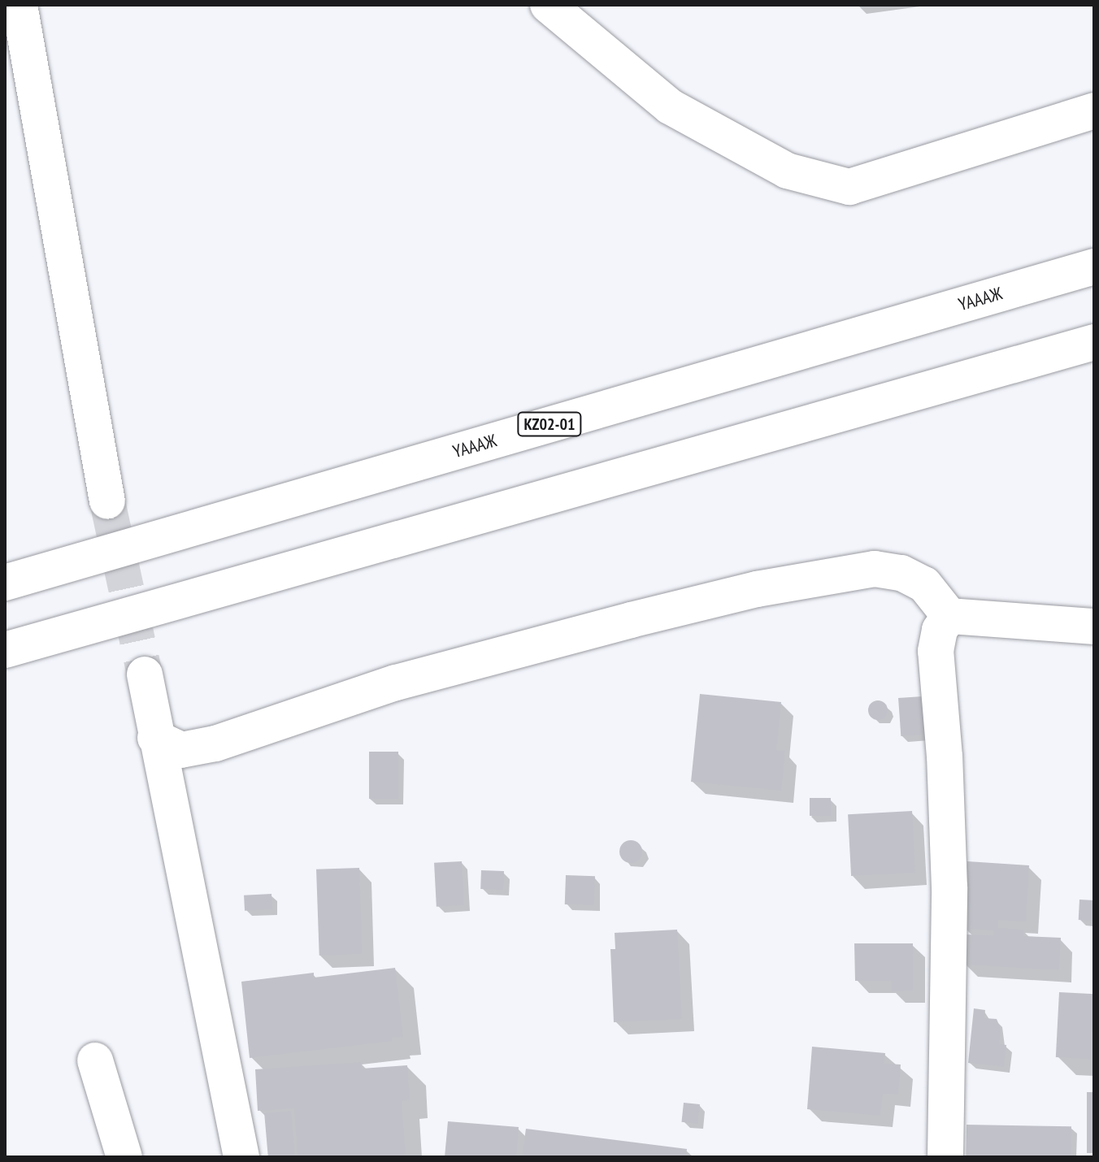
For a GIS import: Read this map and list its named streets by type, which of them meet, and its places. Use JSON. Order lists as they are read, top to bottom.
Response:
{
  "streets": {
    "main road": ["ҮАААЖ", "KZ02-01"]
  }
}
